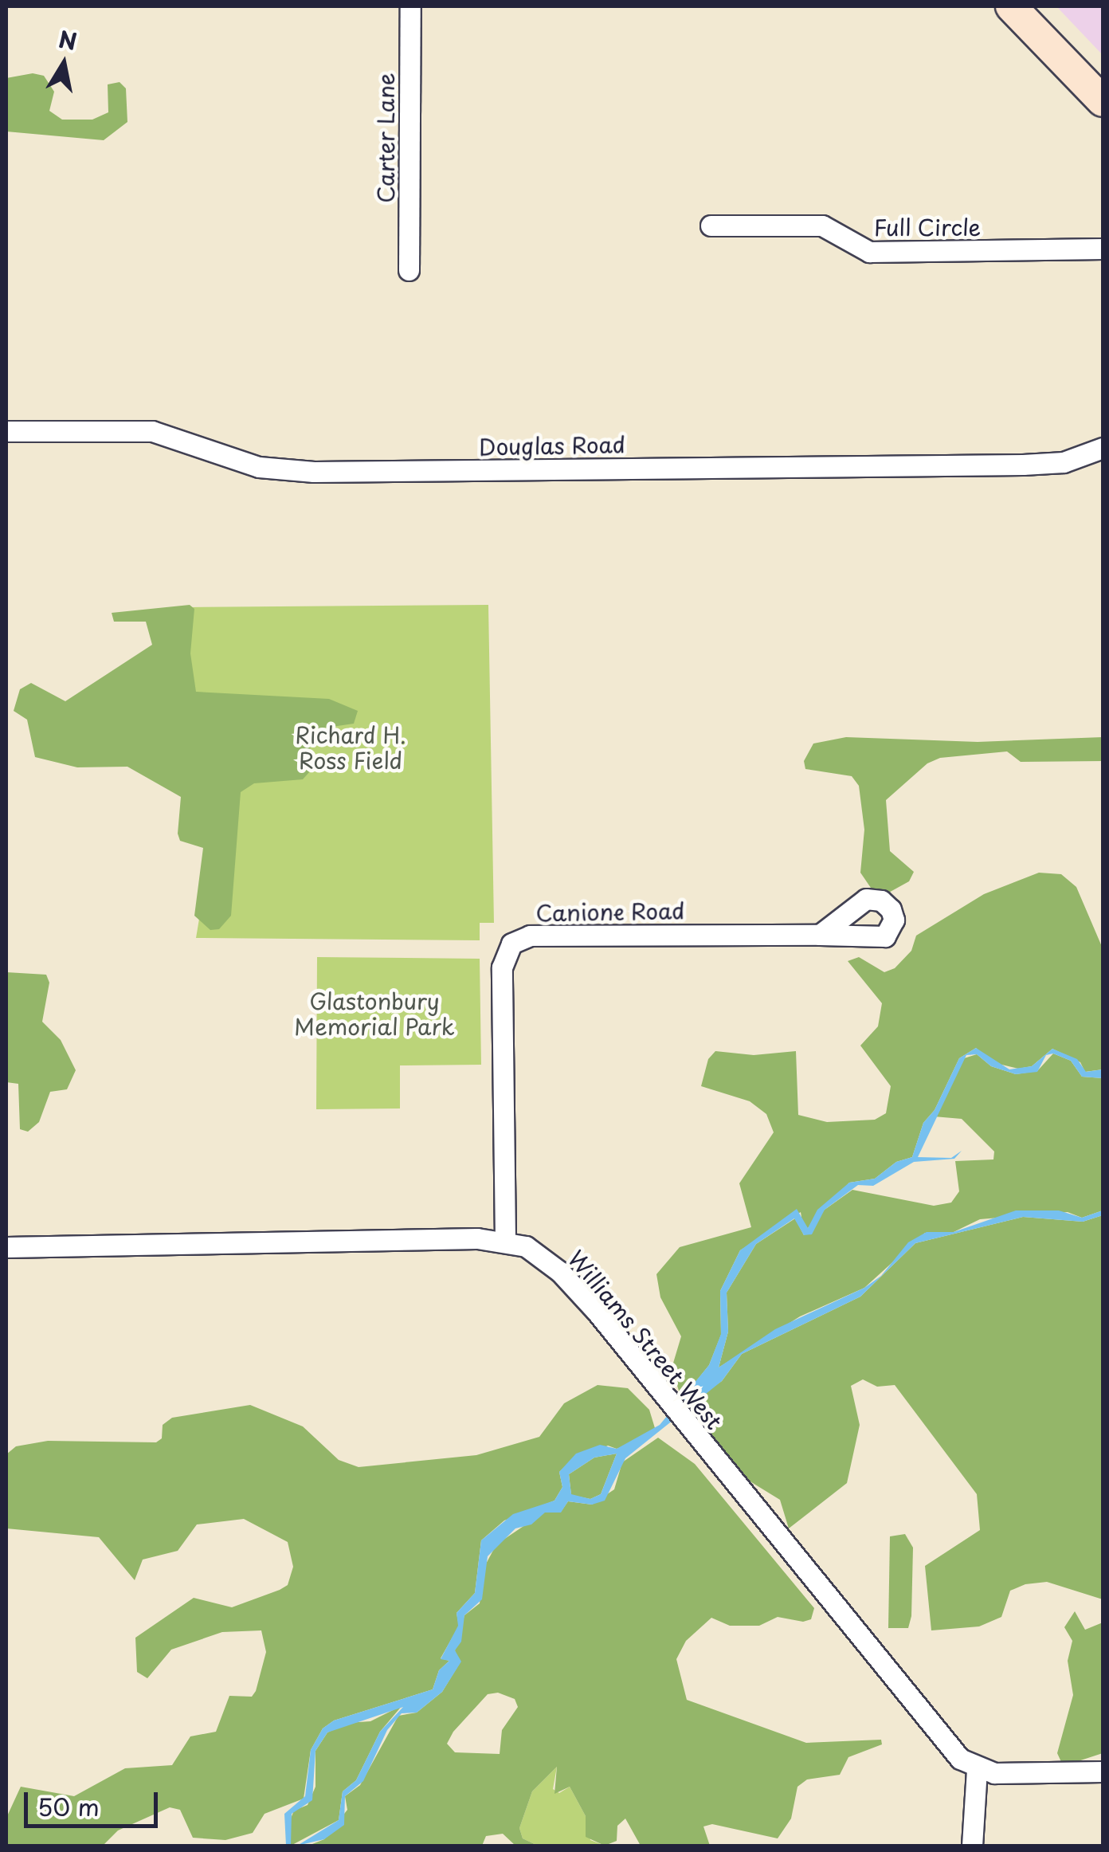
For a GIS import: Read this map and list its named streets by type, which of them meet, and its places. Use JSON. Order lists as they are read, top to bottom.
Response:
{
  "streets": {
    "street": [
      "Carter Lane",
      "Full Circle",
      "Douglas Road",
      "Canione Road",
      "Williams Street West"
    ]
  },
  "crossings": [
    ["Canione Road", "Williams Street West"]
  ],
  "parks": ["Richard H. Ross Field", "Glastonbury Memorial Park"],
  "scale_bar": "50 m",
  "north": "top"
}
